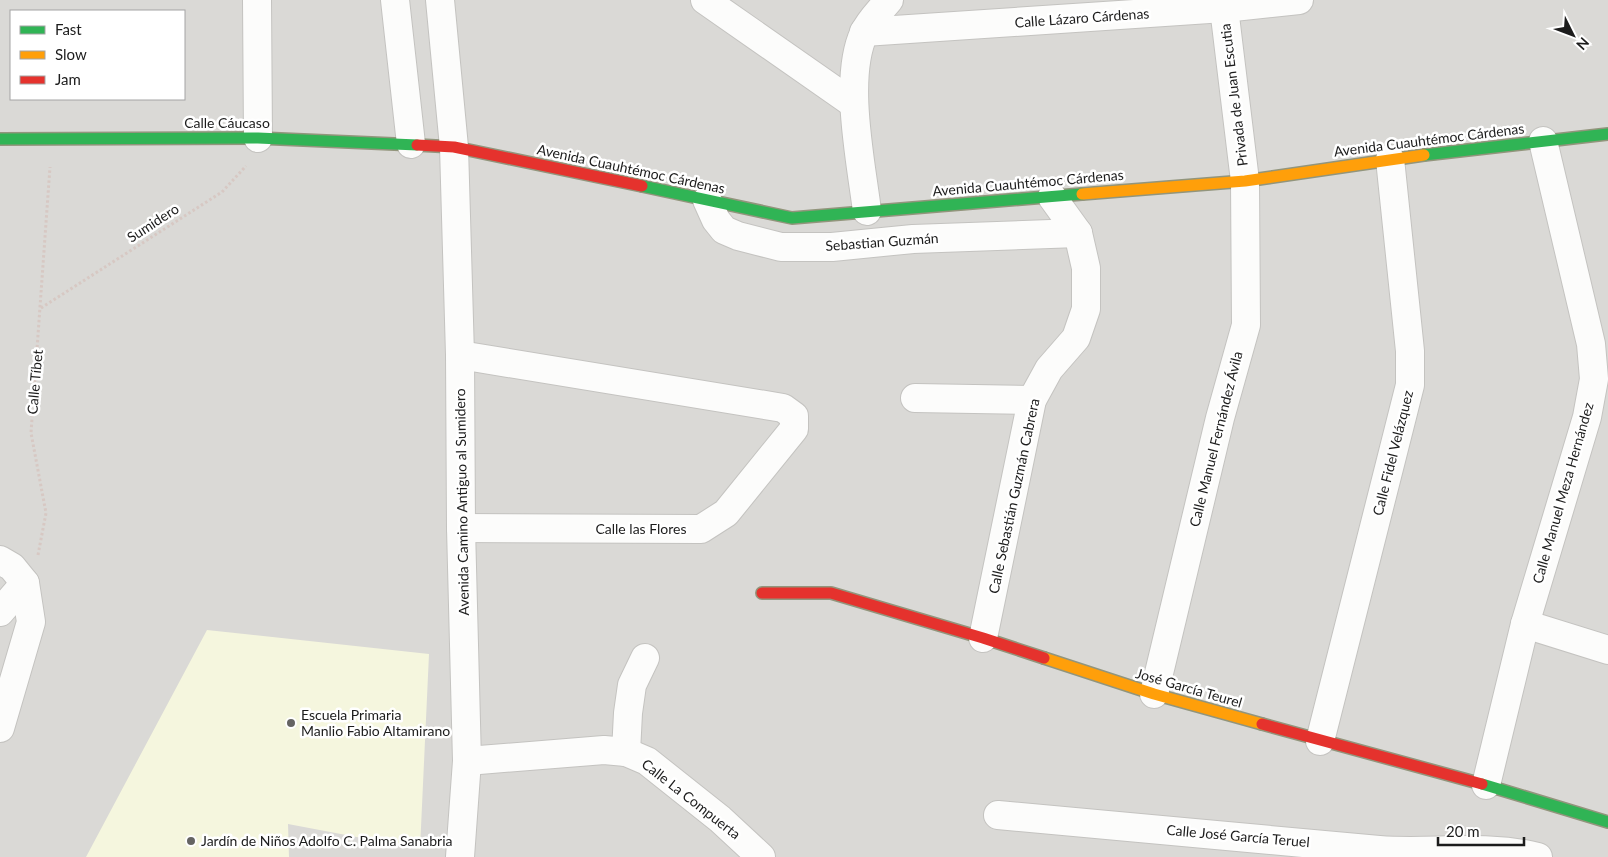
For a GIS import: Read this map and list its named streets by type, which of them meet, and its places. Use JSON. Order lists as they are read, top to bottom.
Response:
{
  "streets": {
    "street": [
      "Calle Lázaro Cárdenas",
      "Privada de Juan Escutia",
      "Calle Cáucaso",
      "Avenida Cuauhtémoc Cárdenas",
      "Sebastian Guzmán",
      "Calle Manuel Fernández Ávila",
      "Calle Fidel Velázquez",
      "Calle Manuel Meza Hernández",
      "Calle Sebastián Guzmán Cabrera",
      "Avenida Camino Antiguo al Sumidero",
      "Calle las Flores",
      "José García Teurel",
      "Calle La Compuerta",
      "Calle José García Teruel"
    ],
    "path": ["Sumidero", "Calle Tíbet"]
  },
  "crossings": [
    ["Calle Lázaro Cárdenas", "Privada de Juan Escutia"],
    ["Privada de Juan Escutia", "Avenida Cuauhtémoc Cárdenas"],
    ["Privada de Juan Escutia", "Calle Manuel Fernández Ávila"],
    ["Calle Cáucaso", "Avenida Cuauhtémoc Cárdenas"],
    ["Calle Cáucaso", "Sumidero"],
    ["Calle Cáucaso", "Calle Tíbet"],
    ["Calle Cáucaso", "Avenida Camino Antiguo al Sumidero"],
    ["Avenida Cuauhtémoc Cárdenas", "Sebastian Guzmán"],
    ["Avenida Cuauhtémoc Cárdenas", "Calle Manuel Fernández Ávila"],
    ["Avenida Cuauhtémoc Cárdenas", "Calle Fidel Velázquez"],
    ["Avenida Cuauhtémoc Cárdenas", "Calle Manuel Meza Hernández"],
    ["Avenida Cuauhtémoc Cárdenas", "Calle Sebastián Guzmán Cabrera"],
    ["Avenida Cuauhtémoc Cárdenas", "Avenida Camino Antiguo al Sumidero"],
    ["Sumidero", "Calle Tíbet"],
    ["Sebastian Guzmán", "Calle Sebastián Guzmán Cabrera"],
    ["Calle Manuel Fernández Ávila", "José García Teurel"],
    ["Calle Fidel Velázquez", "José García Teurel"],
    ["Calle Manuel Meza Hernández", "José García Teurel"],
    ["Calle Sebastián Guzmán Cabrera", "José García Teurel"],
    ["Avenida Camino Antiguo al Sumidero", "Calle las Flores"],
    ["Avenida Camino Antiguo al Sumidero", "Calle La Compuerta"]
  ],
  "places": ["Escuela Primaria Manlio Fabio Altamirano", "Jardín de Niños Adolfo C. Palma Sanabria"],
  "legend": ["Fast", "Slow", "Jam"],
  "scale_bar": "20 m",
  "north": "bottom right"
}
